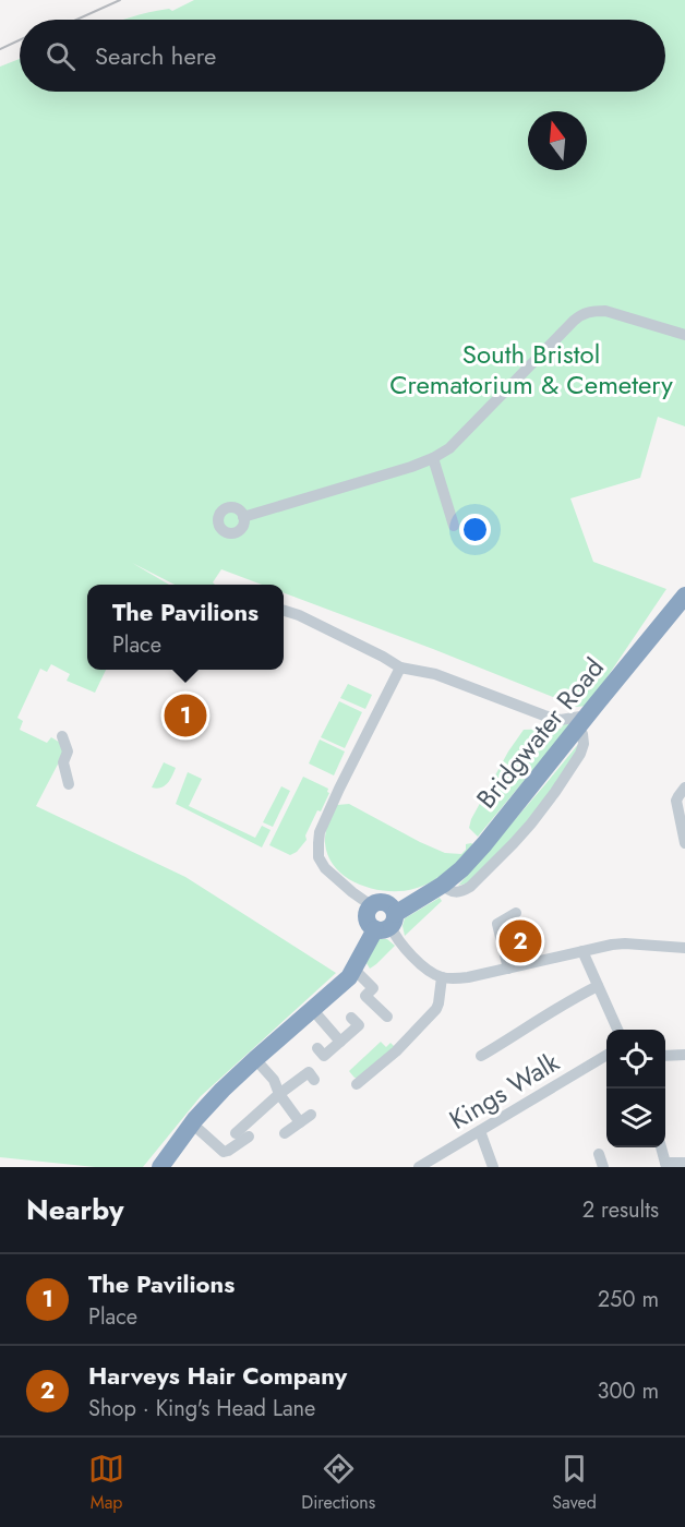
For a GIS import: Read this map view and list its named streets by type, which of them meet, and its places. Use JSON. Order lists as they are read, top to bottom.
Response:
{
  "streets": {
    "highway": ["Bridgwater Road"],
    "street": ["Kings Walk"]
  },
  "parks": ["South Bristol Crematorium & Cemetery"],
  "north": "top",
  "page": {
    "search": "Search here",
    "popup": ["The Pavilions", "Place"],
    "pins": ["1", "2"],
    "heading": ["Nearby", "2 results"],
    "list": [
      {
        "mark": "1",
        "name": "The Pavilions",
        "note": "Place",
        "value": "250 m"
      },
      {
        "mark": "2",
        "name": "Harveys Hair Company",
        "note": "Shop · King's Head Lane",
        "value": "300 m"
      }
    ],
    "nav": ["Map", "Directions", "Saved"]
  }
}
